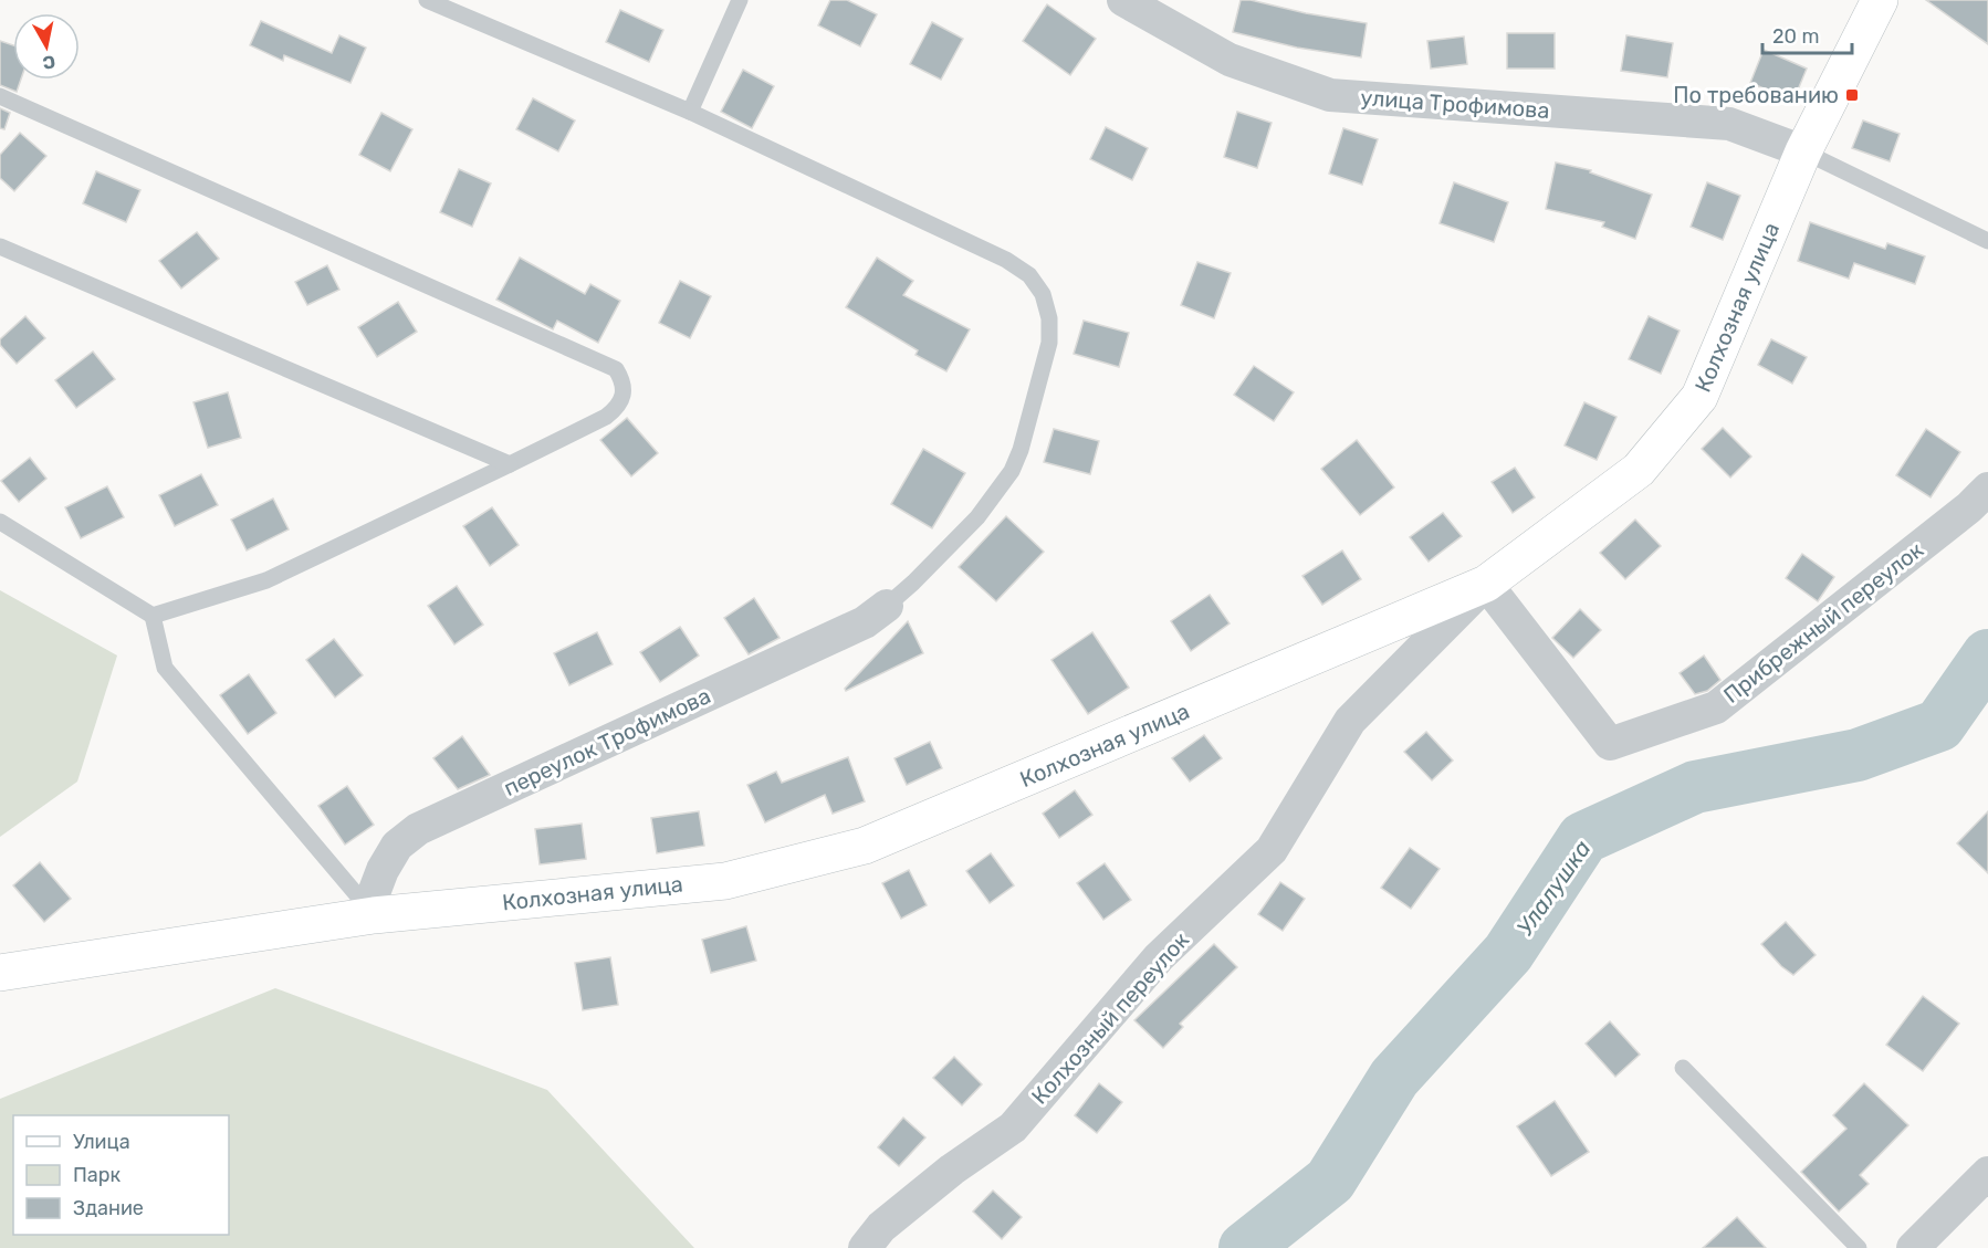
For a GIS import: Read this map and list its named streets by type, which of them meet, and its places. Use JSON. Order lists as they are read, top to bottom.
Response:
{
  "streets": {
    "street": [
      "улица Трофимова",
      "Колхозная улица",
      "Прибрежный переулок",
      "переулок Трофимова",
      "Колхозный переулок"
    ]
  },
  "crossings": [
    ["улица Трофимова", "Колхозная улица"],
    ["Колхозная улица", "Прибрежный переулок"],
    ["Колхозная улица", "переулок Трофимова"],
    ["Колхозная улица", "Колхозный переулок"],
    ["Прибрежный переулок", "Колхозный переулок"]
  ],
  "water": ["Улалушка"],
  "places": {
    "transit": ["По требованию"]
  },
  "legend": ["Улица", "Парк", "Здание"],
  "scale_bar": "20 m",
  "north": "bottom"
}
